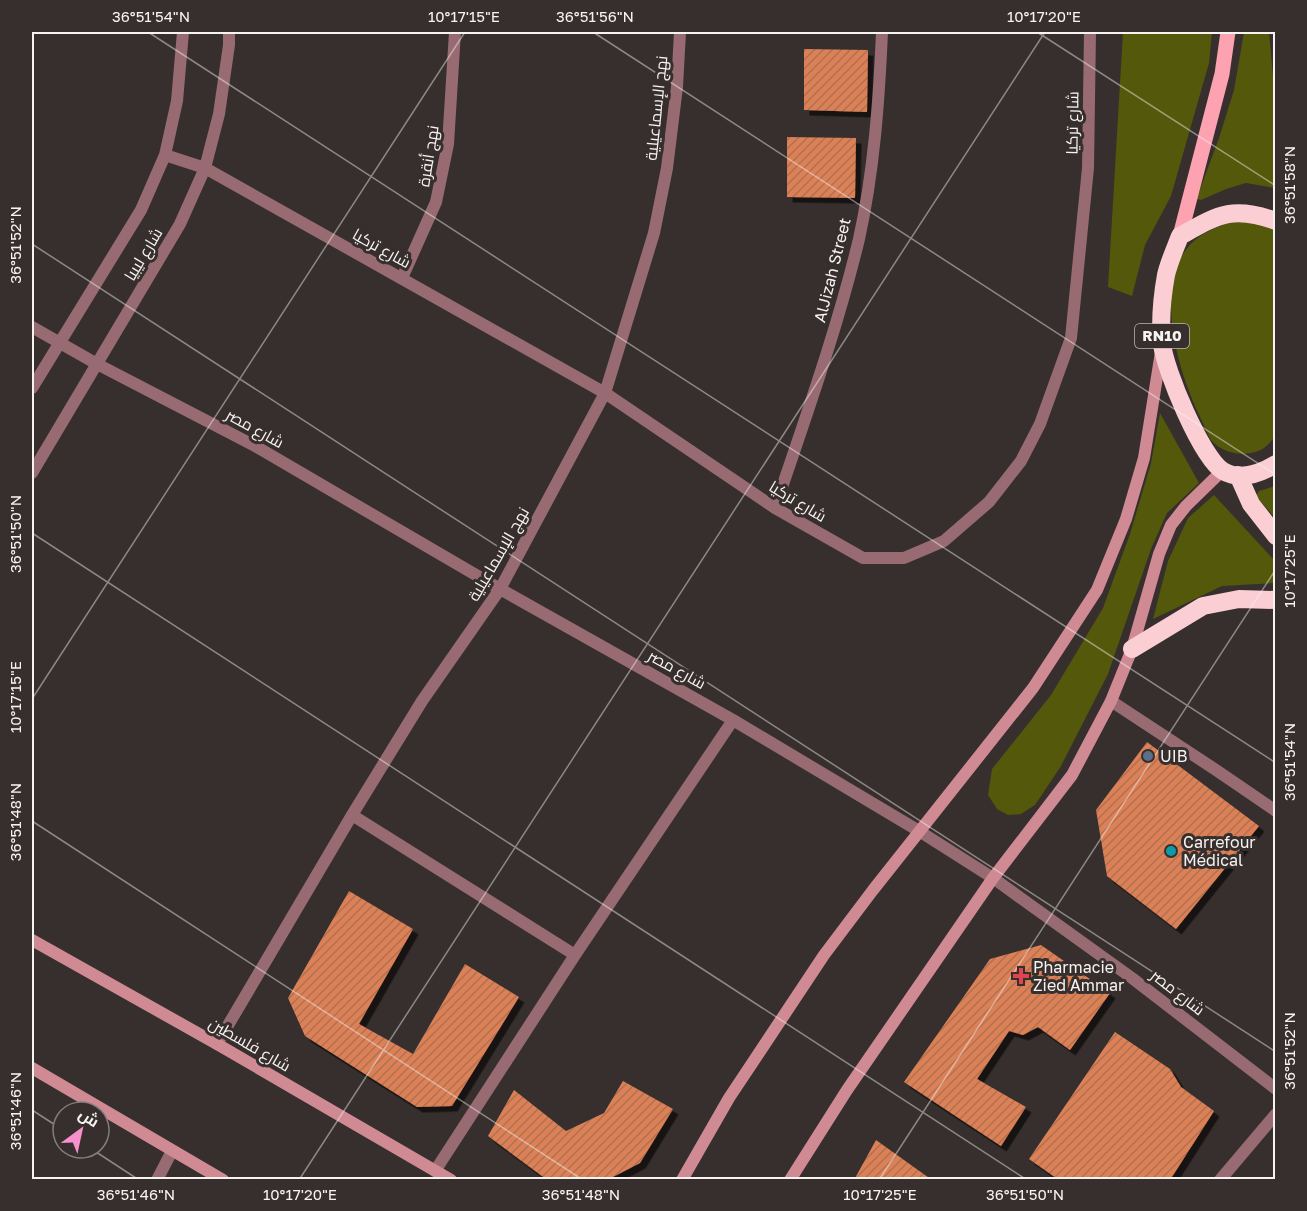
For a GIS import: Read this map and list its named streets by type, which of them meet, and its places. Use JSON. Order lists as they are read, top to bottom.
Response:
{
  "streets": {
    "highway": ["RN10"],
    "street": [
      "نهج الإسماعيلية",
      "شارع تركيا",
      "نهج أنقرة",
      "شارع ليبيا",
      "AlJizah Street",
      "شارع مصر",
      "شارع فلسطين"
    ]
  },
  "crossings": [
    ["نهج الإسماعيلية", "شارع تركيا"],
    ["نهج الإسماعيلية", "شارع مصر"],
    ["نهج الإسماعيلية", "شارع فلسطين"],
    ["شارع تركيا", "نهج أنقرة"],
    ["شارع تركيا", "شارع ليبيا"],
    ["شارع تركيا", "AlJizah Street"],
    ["شارع ليبيا", "شارع مصر"]
  ],
  "places": {
    "other": ["UIB", "Carrefour Médical"],
    "health": ["Pharmacie Zied Ammar"]
  },
  "north": "top right",
  "coordinates": [
    "36°51'54\"N",
    "10°17'15\"E",
    "36°51'56\"N",
    "10°17'20\"E",
    "36°51'58\"N",
    "36°51'52\"N",
    "36°51'50\"N",
    "10°17'25\"E",
    "36°51'48\"N",
    "36°51'46\"N"
  ]
}
